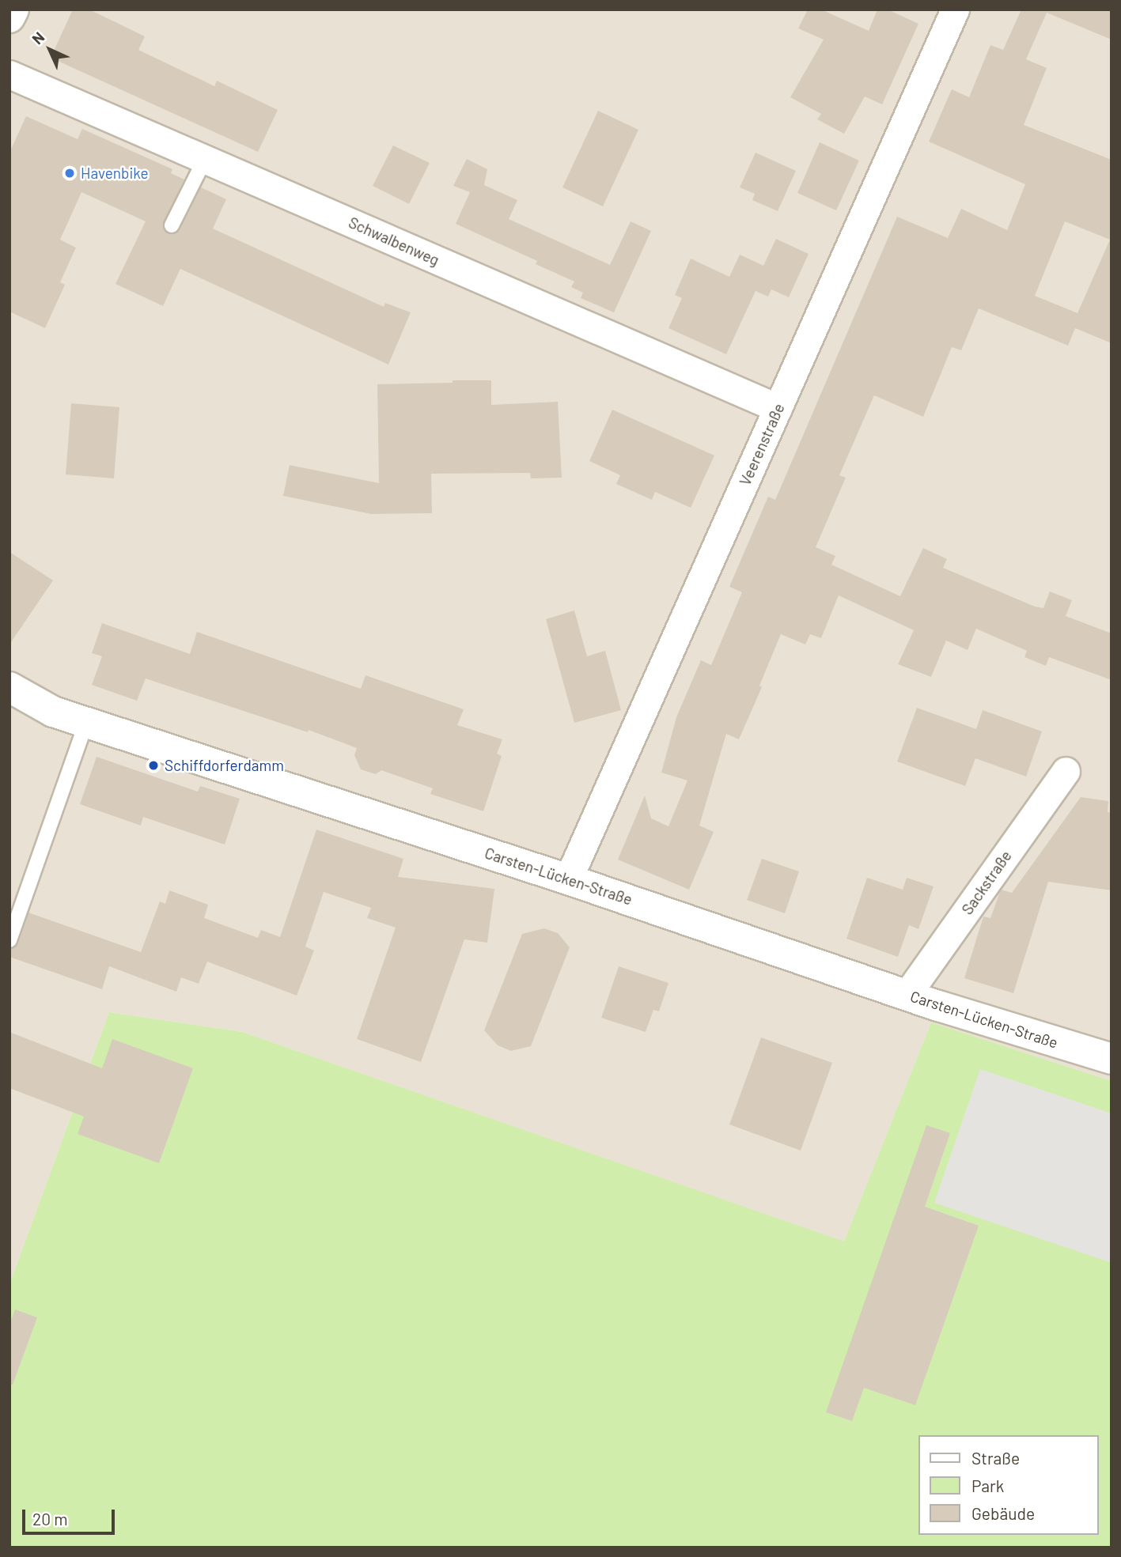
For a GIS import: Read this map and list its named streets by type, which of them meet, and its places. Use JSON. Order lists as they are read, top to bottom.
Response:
{
  "streets": {
    "street": [
      "Schwalbenweg",
      "Veerenstraße",
      "Carsten-Lücken-Straße",
      "Sackstraße"
    ]
  },
  "crossings": [
    ["Schwalbenweg", "Veerenstraße"],
    ["Veerenstraße", "Carsten-Lücken-Straße"],
    ["Carsten-Lücken-Straße", "Sackstraße"]
  ],
  "places": ["Havenbike", "Schiffdorferdamm"],
  "legend": ["Straße", "Park", "Gebäude"],
  "scale_bar": "20 m",
  "north": "top left"
}
